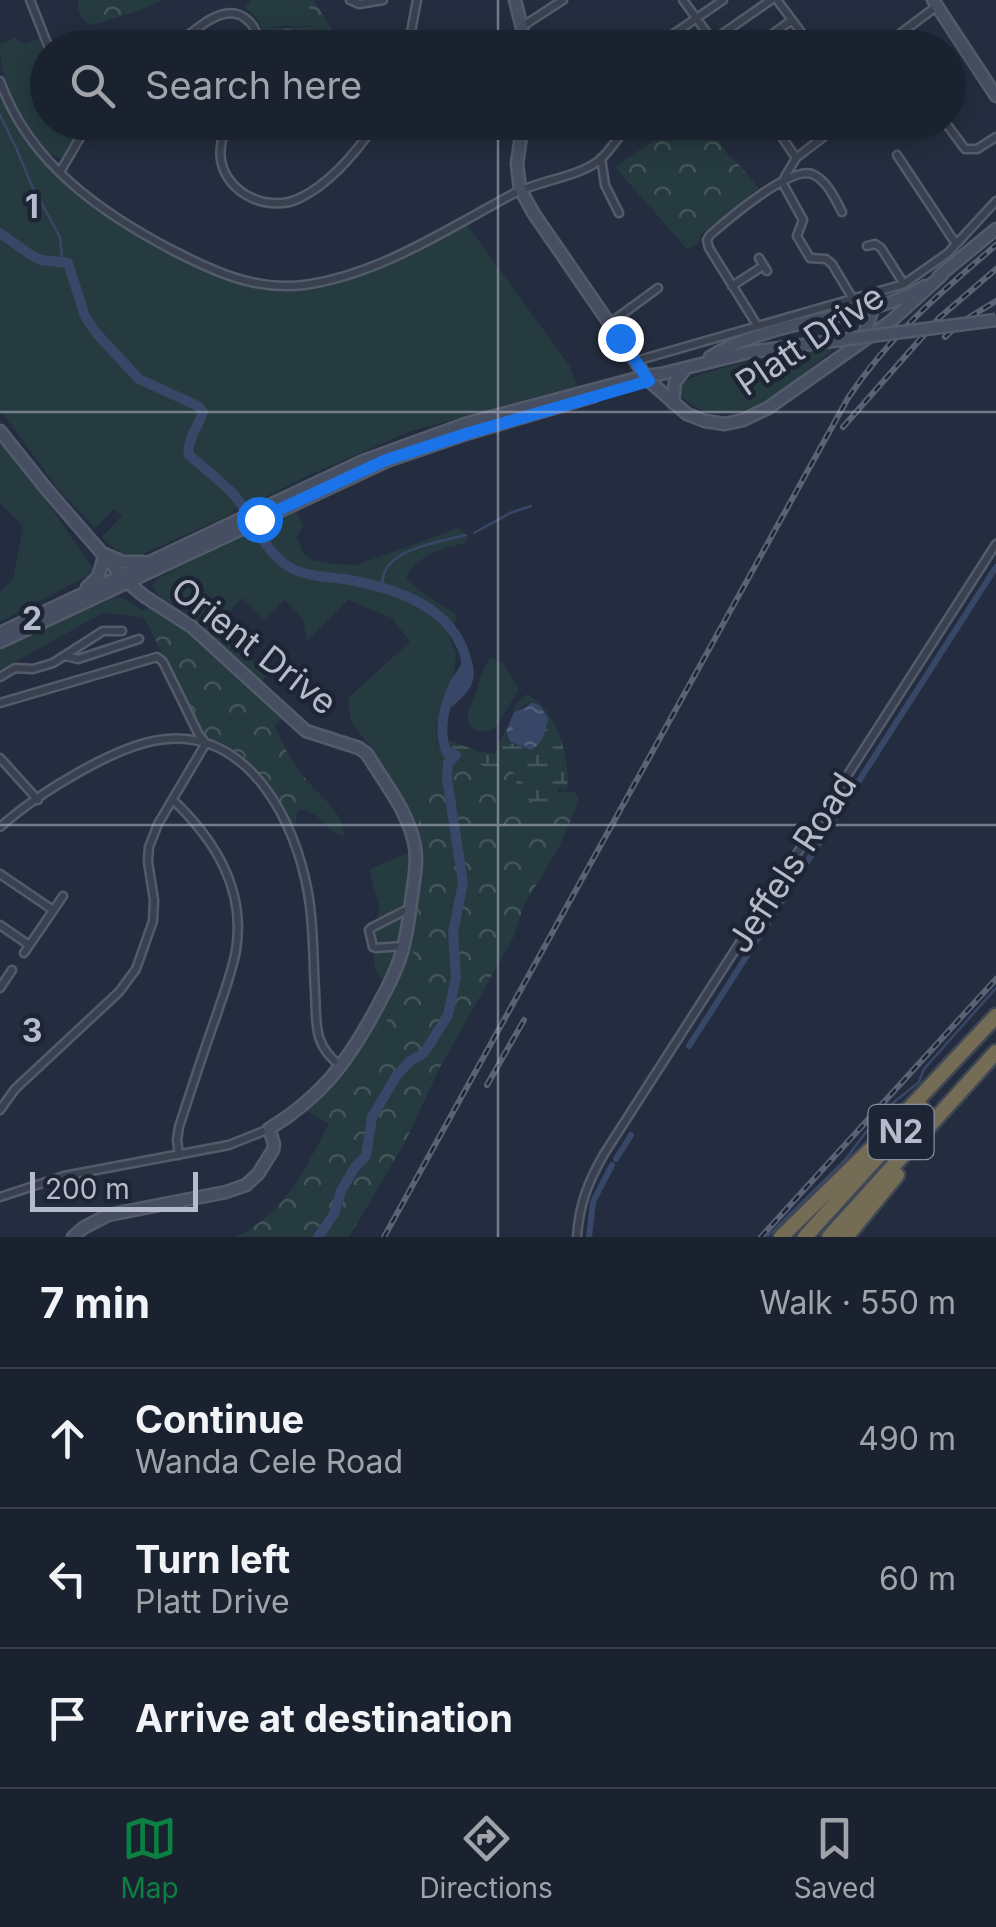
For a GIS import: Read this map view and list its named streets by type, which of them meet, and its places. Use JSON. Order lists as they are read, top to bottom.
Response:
{
  "streets": {
    "highway": ["N2"],
    "street": ["Platt Drive", "Orient Drive", "Jeffels Road"]
  },
  "scale_bar": "200 m",
  "page": {
    "search": "Search here",
    "scale": "200 m",
    "heading": ["7 min", "Walk · 550 m"],
    "list": [
      ["Continue", "Wanda Cele Road", "490 m"],
      ["Turn left", "Platt Drive", "60 m"],
      "Arrive at destination"
    ],
    "nav": ["Map", "Directions", "Saved"]
  },
  "grid": {
    "rows": ["1", "2", "3"]
  }
}
